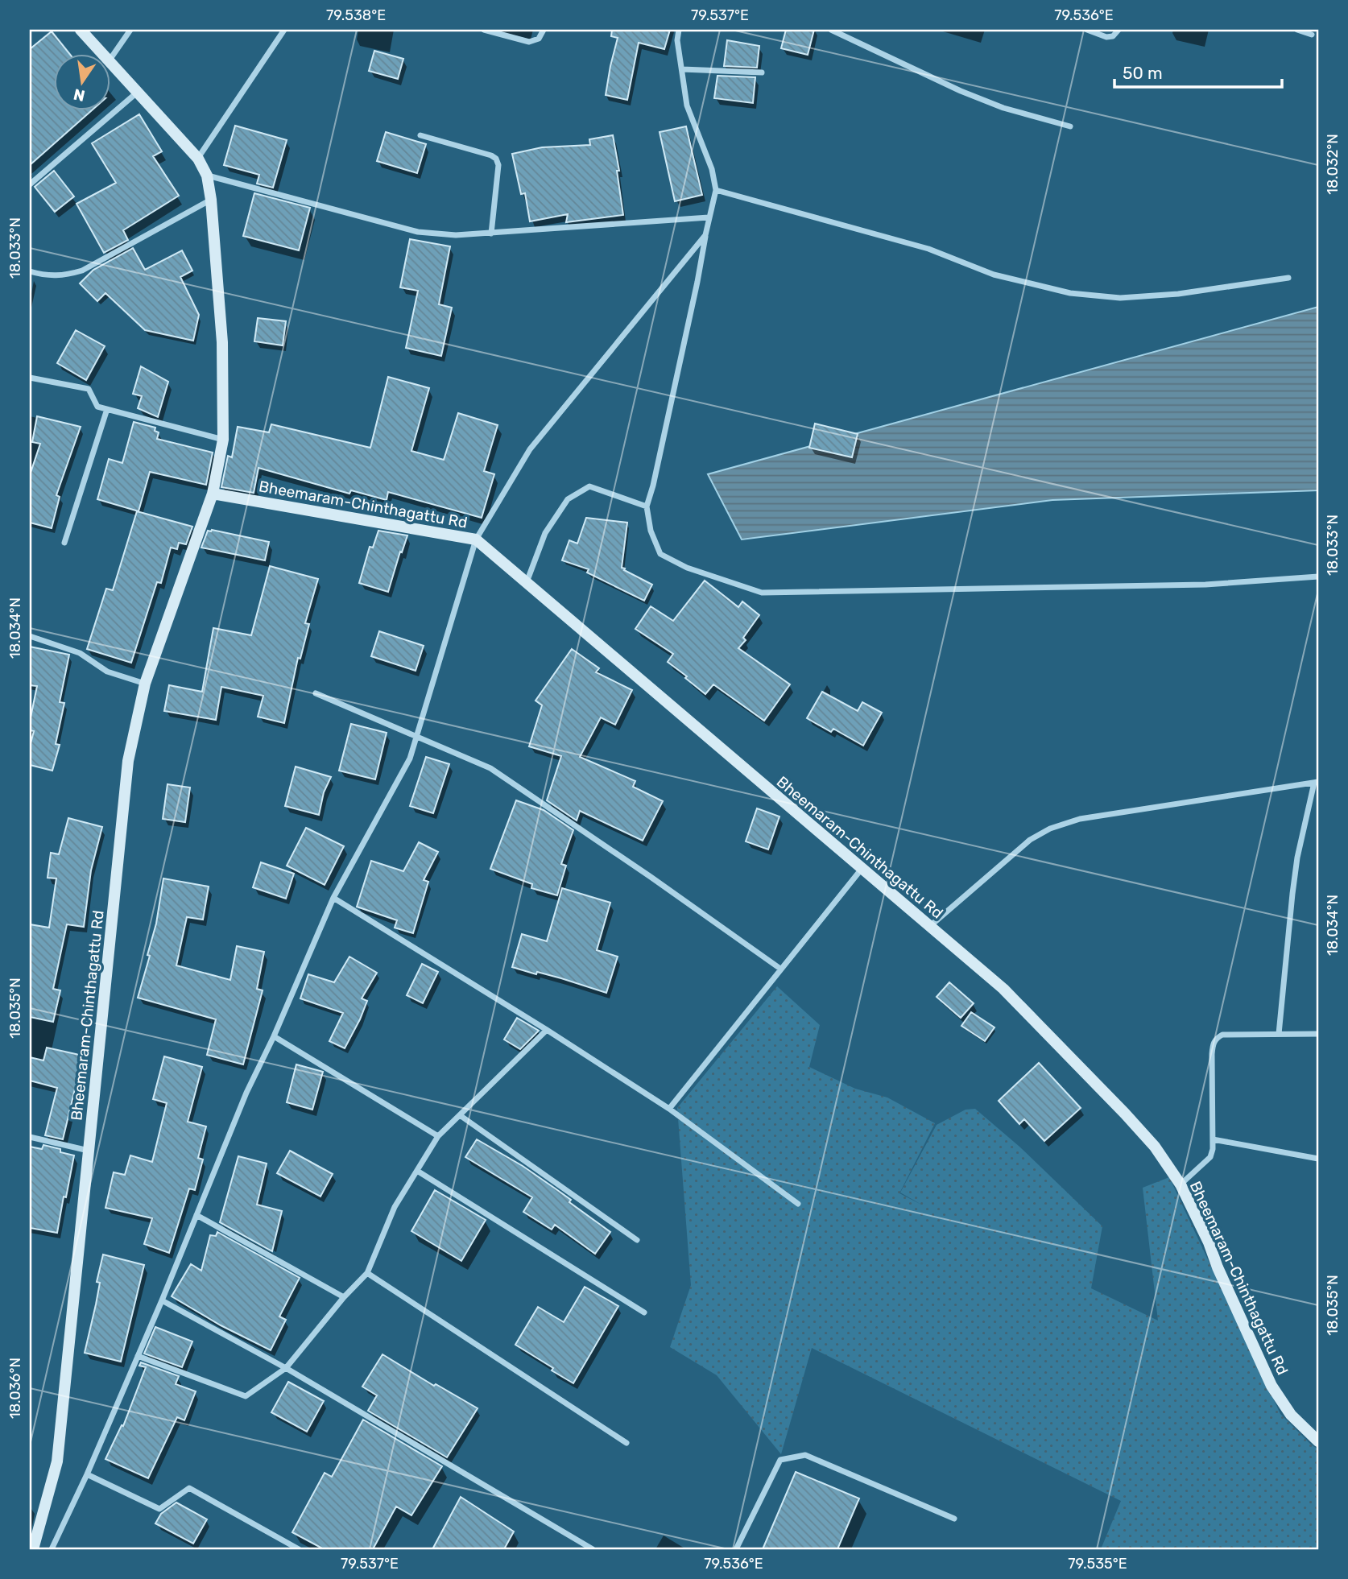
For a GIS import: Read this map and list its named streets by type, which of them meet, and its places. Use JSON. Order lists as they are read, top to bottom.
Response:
{
  "streets": {
    "street": ["Bheemaram-Chinthagattu Rd"]
  },
  "scale_bar": "50 m",
  "north": "bottom",
  "coordinates": [
    "79.538°E",
    "79.537°E",
    "79.536°E",
    "18.032°N",
    "18.033°N",
    "18.034°N",
    "18.035°N",
    "18.036°N",
    "79.535°E"
  ]
}
